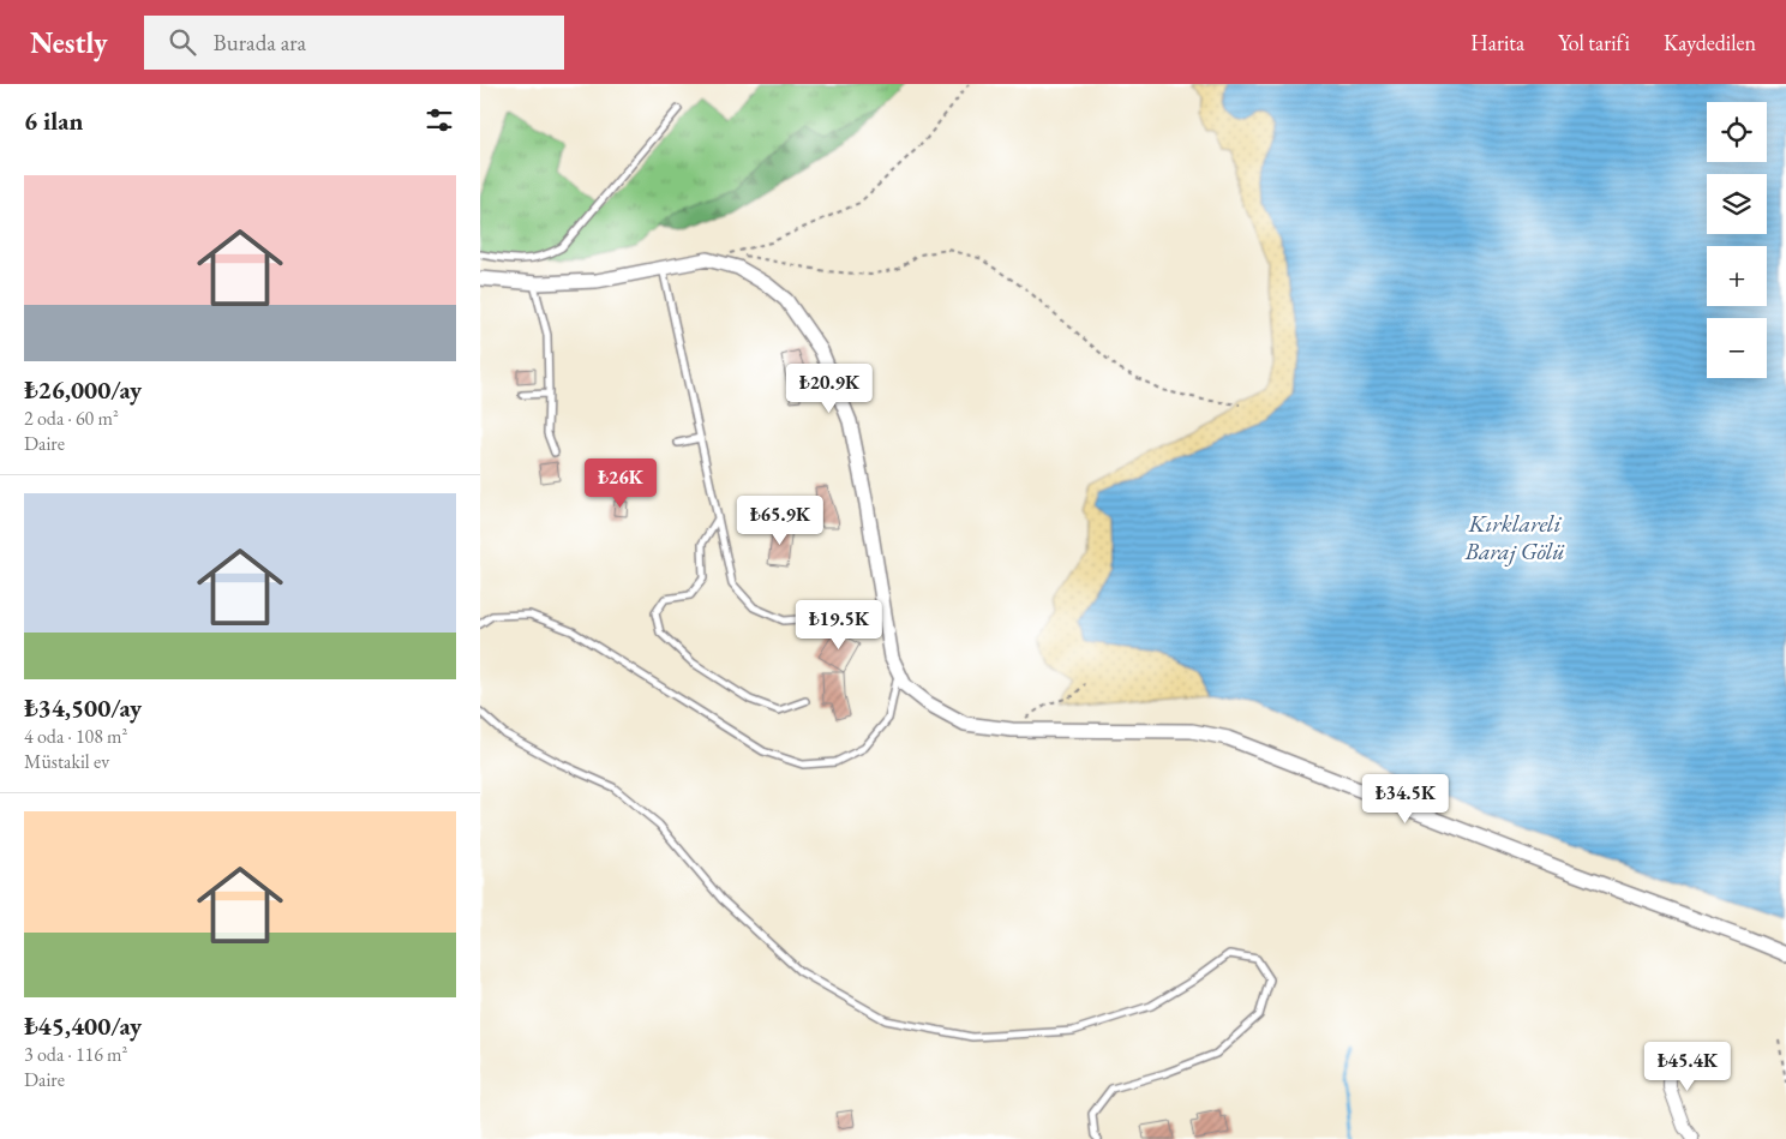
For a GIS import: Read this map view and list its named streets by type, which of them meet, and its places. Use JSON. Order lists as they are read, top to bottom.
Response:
{
  "water": ["Kırklareli Baraj Gölü"],
  "page": {
    "header": "Nestly",
    "search": "Burada ara",
    "nav": ["Harita", "Yol tarifi", "Kaydedilen"],
    "heading": "6 ilan",
    "map_buttons": ["+", "−"],
    "list": [
      {
        "name": "₺26,000/ay",
        "note": "2 oda · 60 m² · Daire"
      },
      {
        "name": "₺34,500/ay",
        "note": "4 oda · 108 m² · Müstakil ev"
      },
      {
        "name": "₺45,400/ay",
        "note": "3 oda · 116 m² · Daire"
      }
    ],
    "price": [
      "₺20.9K",
      "₺26K",
      "₺65.9K",
      "₺19.5K",
      "₺34.5K",
      "₺45.4K"
    ]
  }
}
